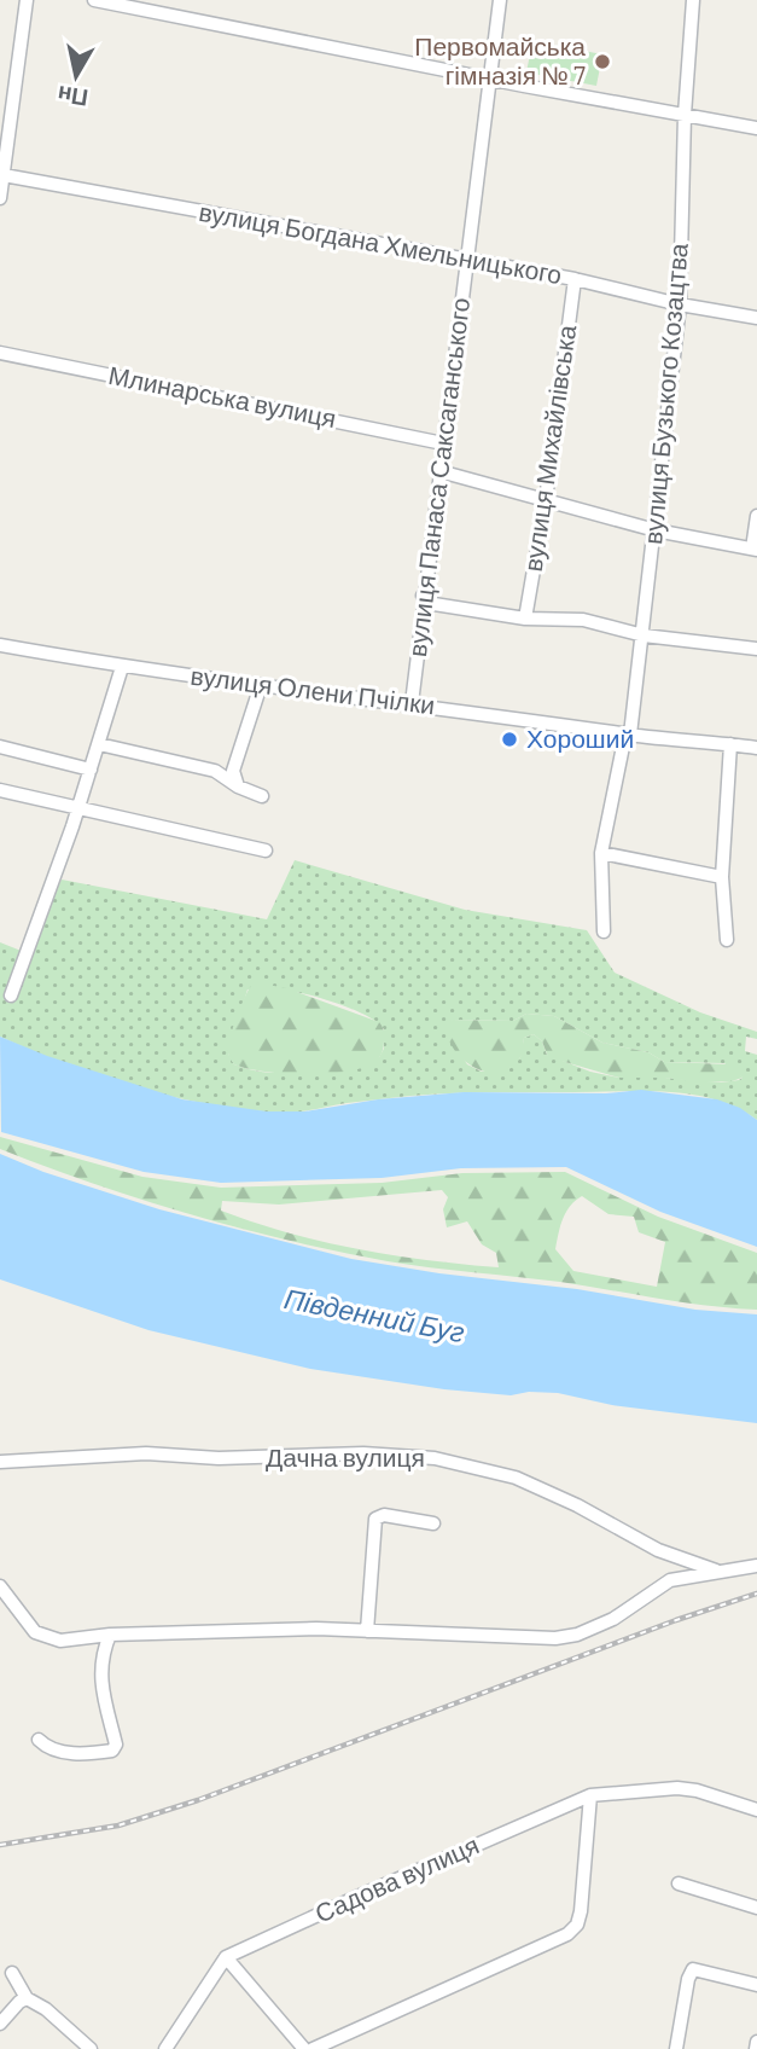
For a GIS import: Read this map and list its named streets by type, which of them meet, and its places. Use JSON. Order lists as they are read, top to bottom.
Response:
{
  "streets": {
    "street": [
      "вулиця Богдана Хмельницького",
      "вулиця Бузького Козацтва",
      "Млинарська вулиця",
      "вулиця Михайлівська",
      "вулиця Панаса Саксаганського",
      "вулиця Олени Пчілки",
      "Дачна вулиця",
      "Садова вулиця"
    ]
  },
  "crossings": [
    ["вулиця Богдана Хмельницького", "вулиця Бузького Козацтва"],
    ["вулиця Богдана Хмельницького", "вулиця Михайлівська"],
    ["вулиця Богдана Хмельницького", "вулиця Панаса Саксаганського"],
    ["вулиця Бузького Козацтва", "вулиця Олени Пчілки"],
    ["Млинарська вулиця", "вулиця Панаса Саксаганського"],
    ["вулиця Панаса Саксаганського", "вулиця Олени Пчілки"]
  ],
  "water": ["Південний Буг"],
  "places": ["Первомайська гімназія № 7", "Хороший"],
  "north": "bottom"
}
